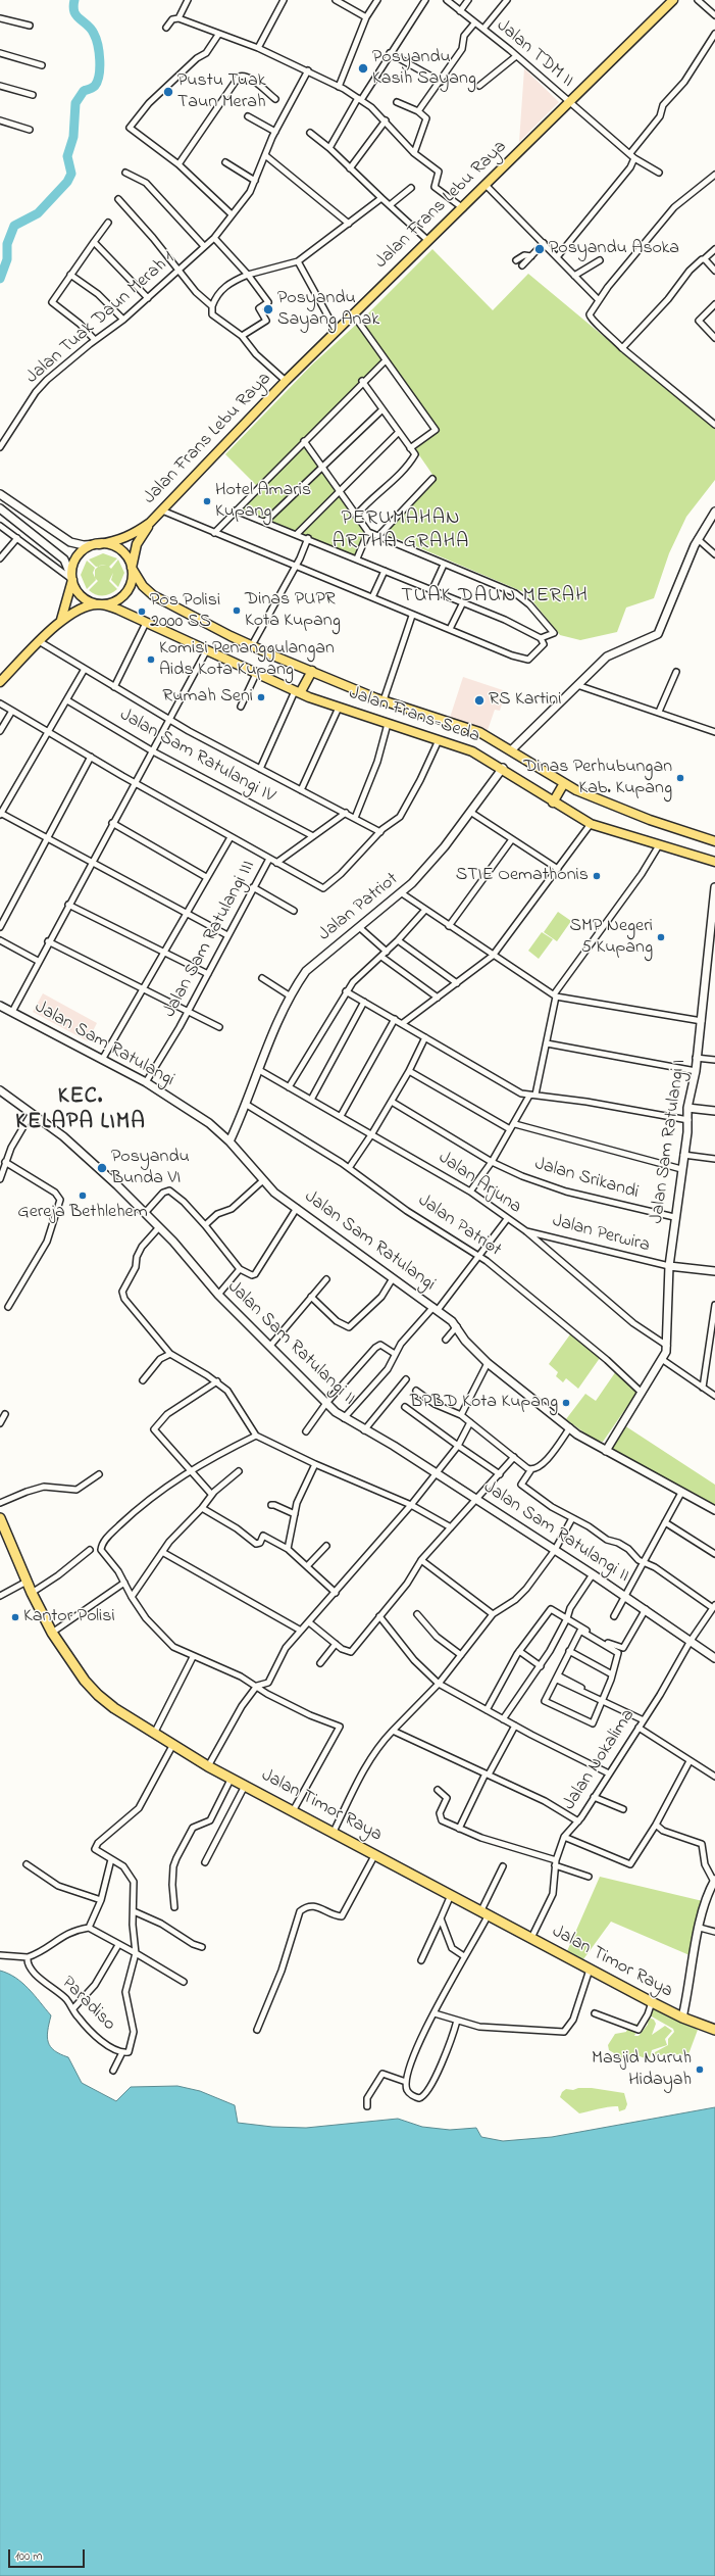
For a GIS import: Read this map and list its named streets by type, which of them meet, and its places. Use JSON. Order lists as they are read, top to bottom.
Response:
{
  "streets": {
    "highway": ["Jalan Timor Raya"],
    "main road": [
      "Jalan Frans Lebu Raya",
      "Jalan Frans-Seda",
      "Jalan Patriot",
      "Jalan Sam Ratulangi",
      "Jalan Sam Ratulangi I",
      "Jalan Sam Ratulangi II"
    ],
    "street": [
      "Jalan TDM II",
      "Jalan Tuak Daun Merah 1",
      "Jalan Sam Ratulangi IV",
      "Jalan Sam Ratulangi III",
      "Jalan Srikandi",
      "Jalan Arjuna",
      "Jalan Perwira",
      "Jalan Nokalima",
      "Paradiso"
    ]
  },
  "crossings": [
    ["Jalan TDM II", "Jalan Frans Lebu Raya"],
    ["Jalan Frans Lebu Raya", "Jalan Frans-Seda"],
    ["Jalan Frans-Seda", "Jalan Patriot"],
    ["Jalan Frans-Seda", "Jalan Sam Ratulangi III"],
    ["Jalan Patriot", "Jalan Sam Ratulangi"],
    ["Jalan Patriot", "Jalan Sam Ratulangi I"],
    ["Jalan Patriot", "Jalan Arjuna"],
    ["Jalan Sam Ratulangi III", "Jalan Sam Ratulangi"],
    ["Jalan Sam Ratulangi", "Jalan Sam Ratulangi I"],
    ["Jalan Sam Ratulangi I", "Jalan Srikandi"],
    ["Jalan Sam Ratulangi I", "Jalan Arjuna"],
    ["Jalan Sam Ratulangi I", "Jalan Perwira"],
    ["Jalan Arjuna", "Jalan Perwira"],
    ["Jalan Sam Ratulangi II", "Jalan Nokalima"],
    ["Jalan Nokalima", "Jalan Timor Raya"]
  ],
  "districts": ["PERUMAHAN ARTHA GRAHA", "TUAK DAUN MERAH", "KEC. KELAPA LIMA"],
  "places": [
    "Posyandu Kasih Sayang",
    "Pustu Tuak Taun Merah",
    "Posyandu Asoka",
    "Posyandu Sayang Anak",
    "Hotel Amaris Kupang",
    "Dinas PUPR Kota Kupang",
    "Pos Polisi 2000 SS",
    "Komisi Penanggulangan Aids Kota Kupang",
    "Rumah Seni",
    "RS Kartini",
    "Dinas Perhubungan Kab. Kupang",
    "STIE Oemathonis",
    "SMP Negeri 5 Kupang",
    "Posyandu Bunda VI",
    "Gereja Bethlehem",
    "BPBD Kota Kupang",
    "Kantor Polisi",
    "Masjid Nuruh Hidayah"
  ],
  "scale_bar": "100 m"
}
